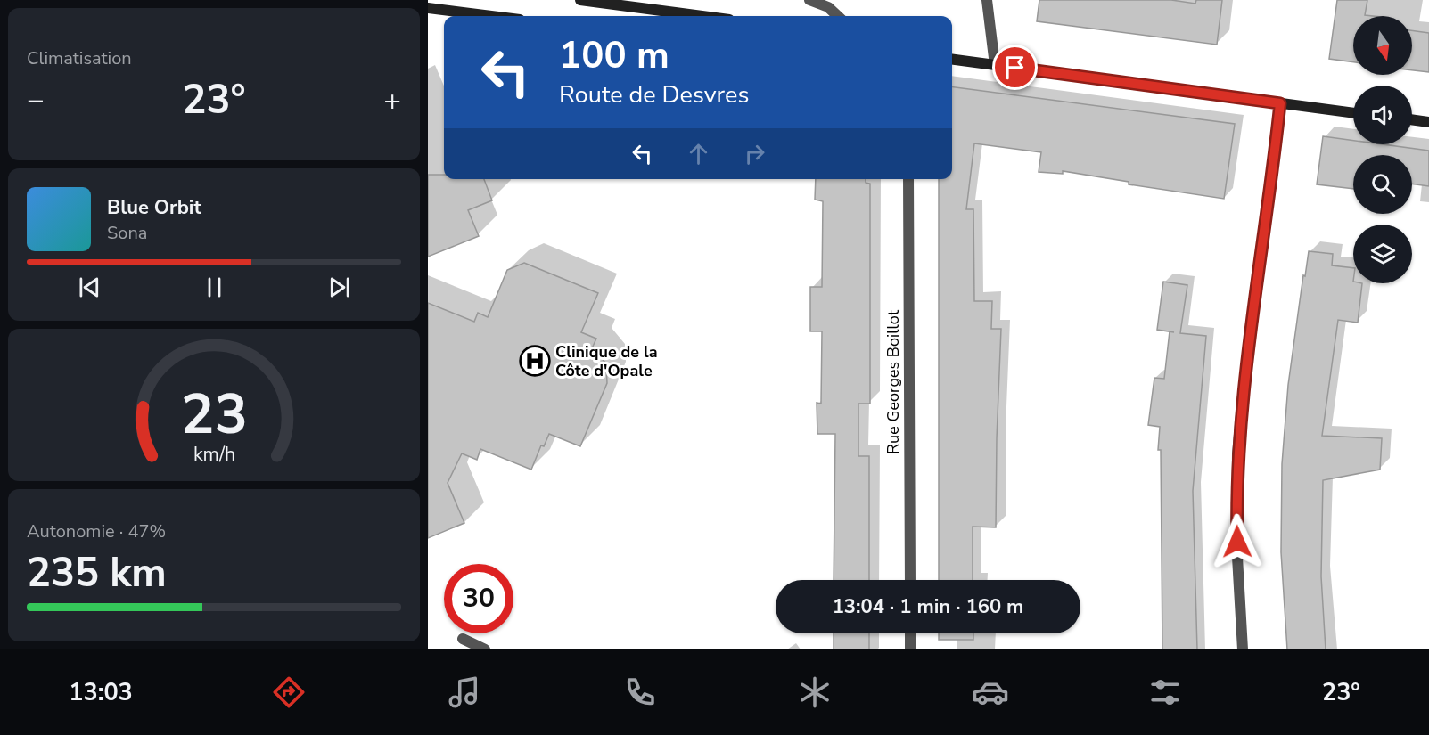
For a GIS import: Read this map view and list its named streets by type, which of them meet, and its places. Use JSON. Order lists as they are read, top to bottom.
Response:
{
  "streets": {
    "street": ["Rue Georges Boillot"]
  },
  "places": {
    "hospital": ["Clinique de la Côte d'Opale"]
  },
  "north": "bottom",
  "page": {
    "tile": [
      "Climatisation",
      ["Autonomie · 47%", "235 km"]
    ],
    "turn": ["100 m", "Route de Desvres"],
    "heat": ["−", "23°", "+"],
    "song": ["Blue Orbit", "Sona"],
    "limit": "30",
    "trip": "13:04 · 1 min · 160 m",
    "tabs": ["13:03", "23°"],
    "gauge": ["23", "km/h"]
  }
}
